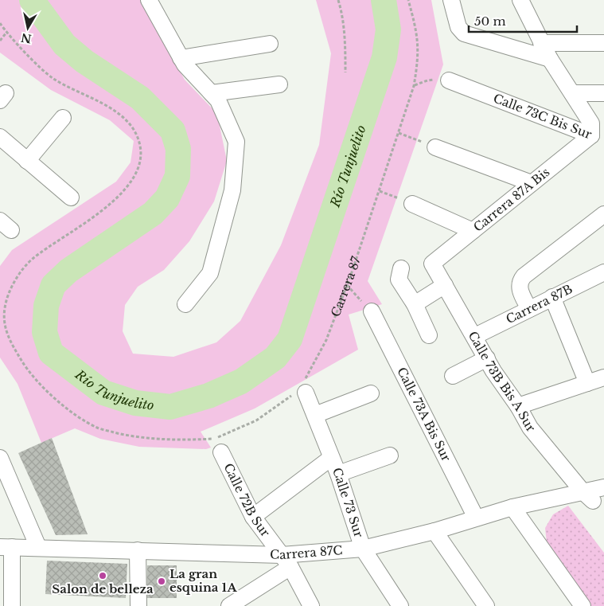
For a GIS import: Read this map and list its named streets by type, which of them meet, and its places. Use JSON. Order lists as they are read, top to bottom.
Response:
{
  "streets": {
    "street": [
      "Calle 73C Bis Sur",
      "Carrera 87A Bis",
      "Carrera 87B",
      "Calle 73B Bis A Sur",
      "Calle 73A Bis Sur",
      "Calle 72B Sur",
      "Calle 73 Sur",
      "Carrera 87C"
    ],
    "path": ["Carrera 87"]
  },
  "crossings": [
    ["Calle 73C Bis Sur", "Carrera 87A Bis"],
    ["Carrera 87A Bis", "Calle 73B Bis A Sur"],
    ["Carrera 87", "Calle 72B Sur"],
    ["Carrera 87", "Calle 73 Sur"],
    ["Carrera 87B", "Calle 73B Bis A Sur"],
    ["Calle 73B Bis A Sur", "Carrera 87C"],
    ["Calle 73A Bis Sur", "Carrera 87C"],
    ["Calle 72B Sur", "Carrera 87C"],
    ["Calle 73 Sur", "Carrera 87C"]
  ],
  "water": ["Río Tunjuelito"],
  "places": ["Salon de belleza", "La gran esquina 1A"],
  "scale_bar": "50 m",
  "north": "bottom"
}
